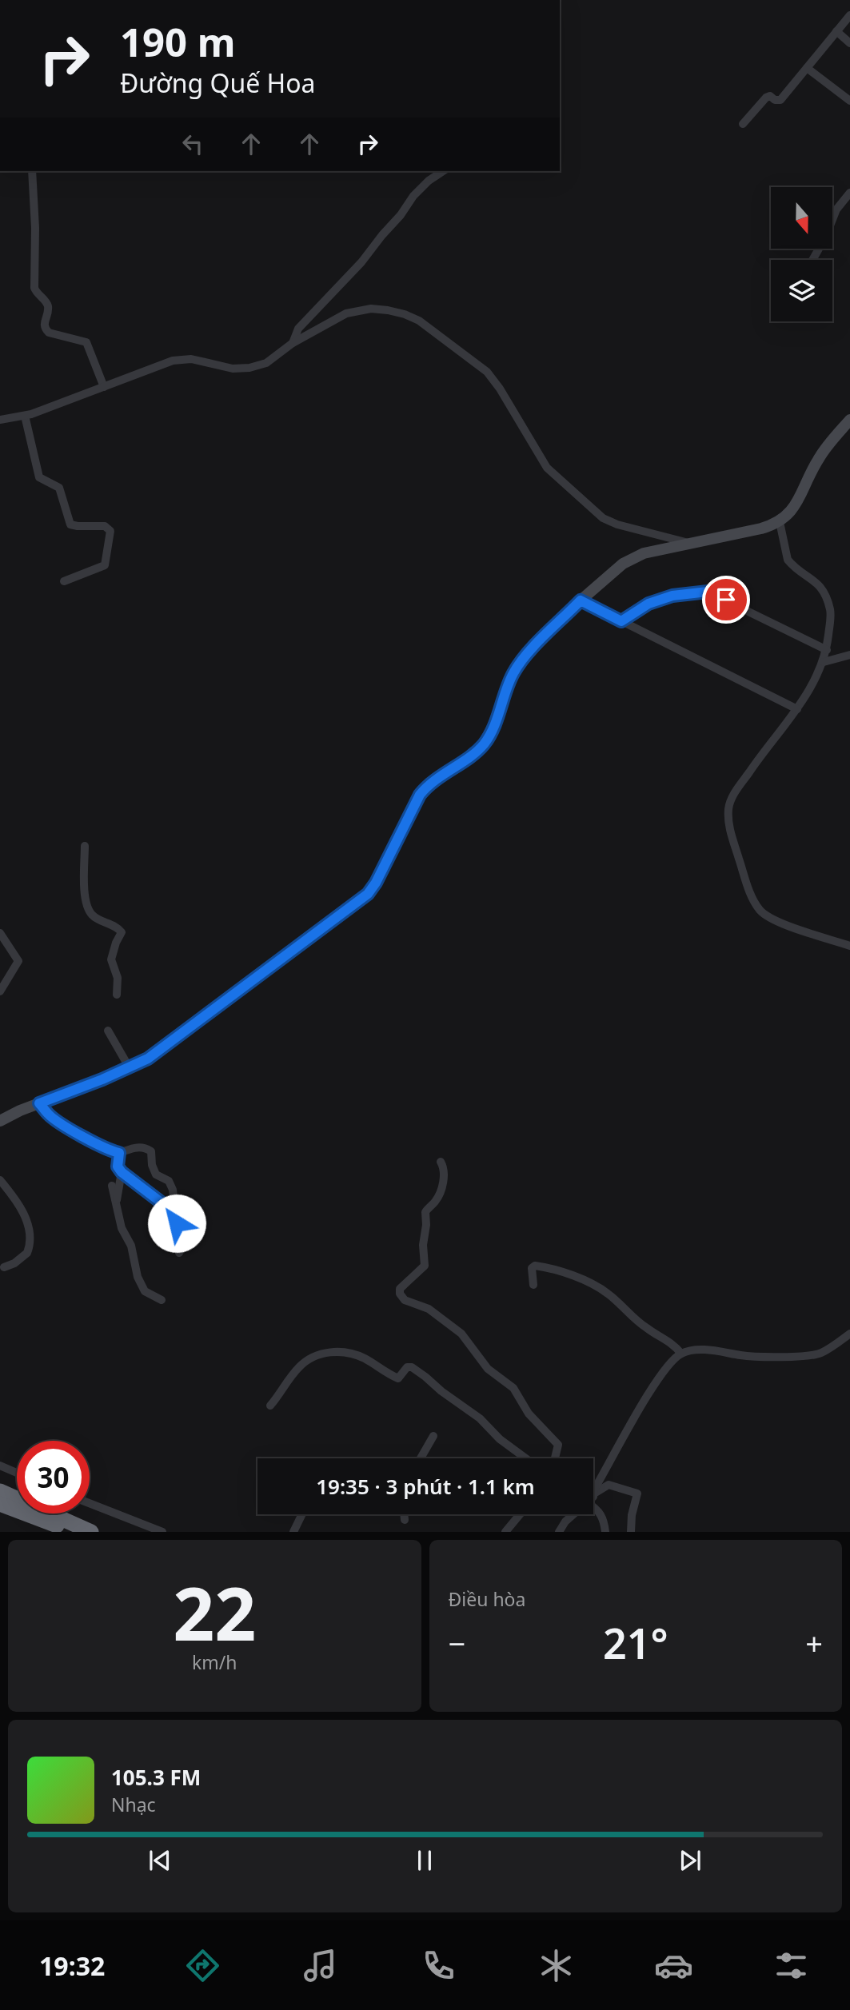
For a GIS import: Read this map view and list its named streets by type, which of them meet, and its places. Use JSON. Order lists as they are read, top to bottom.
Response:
{
  "north": "bottom",
  "page": {
    "turn": ["190 m", "Đường Quế Hoa"],
    "limit": "30",
    "trip": "19:35 · 3 phút · 1.1 km",
    "tile": [
      ["22", "km/h"],
      "Điều hòa"
    ],
    "heat": ["−", "21°", "+"],
    "song": ["105.3 FM", "Nhạc"],
    "tabs": "19:32"
  }
}
